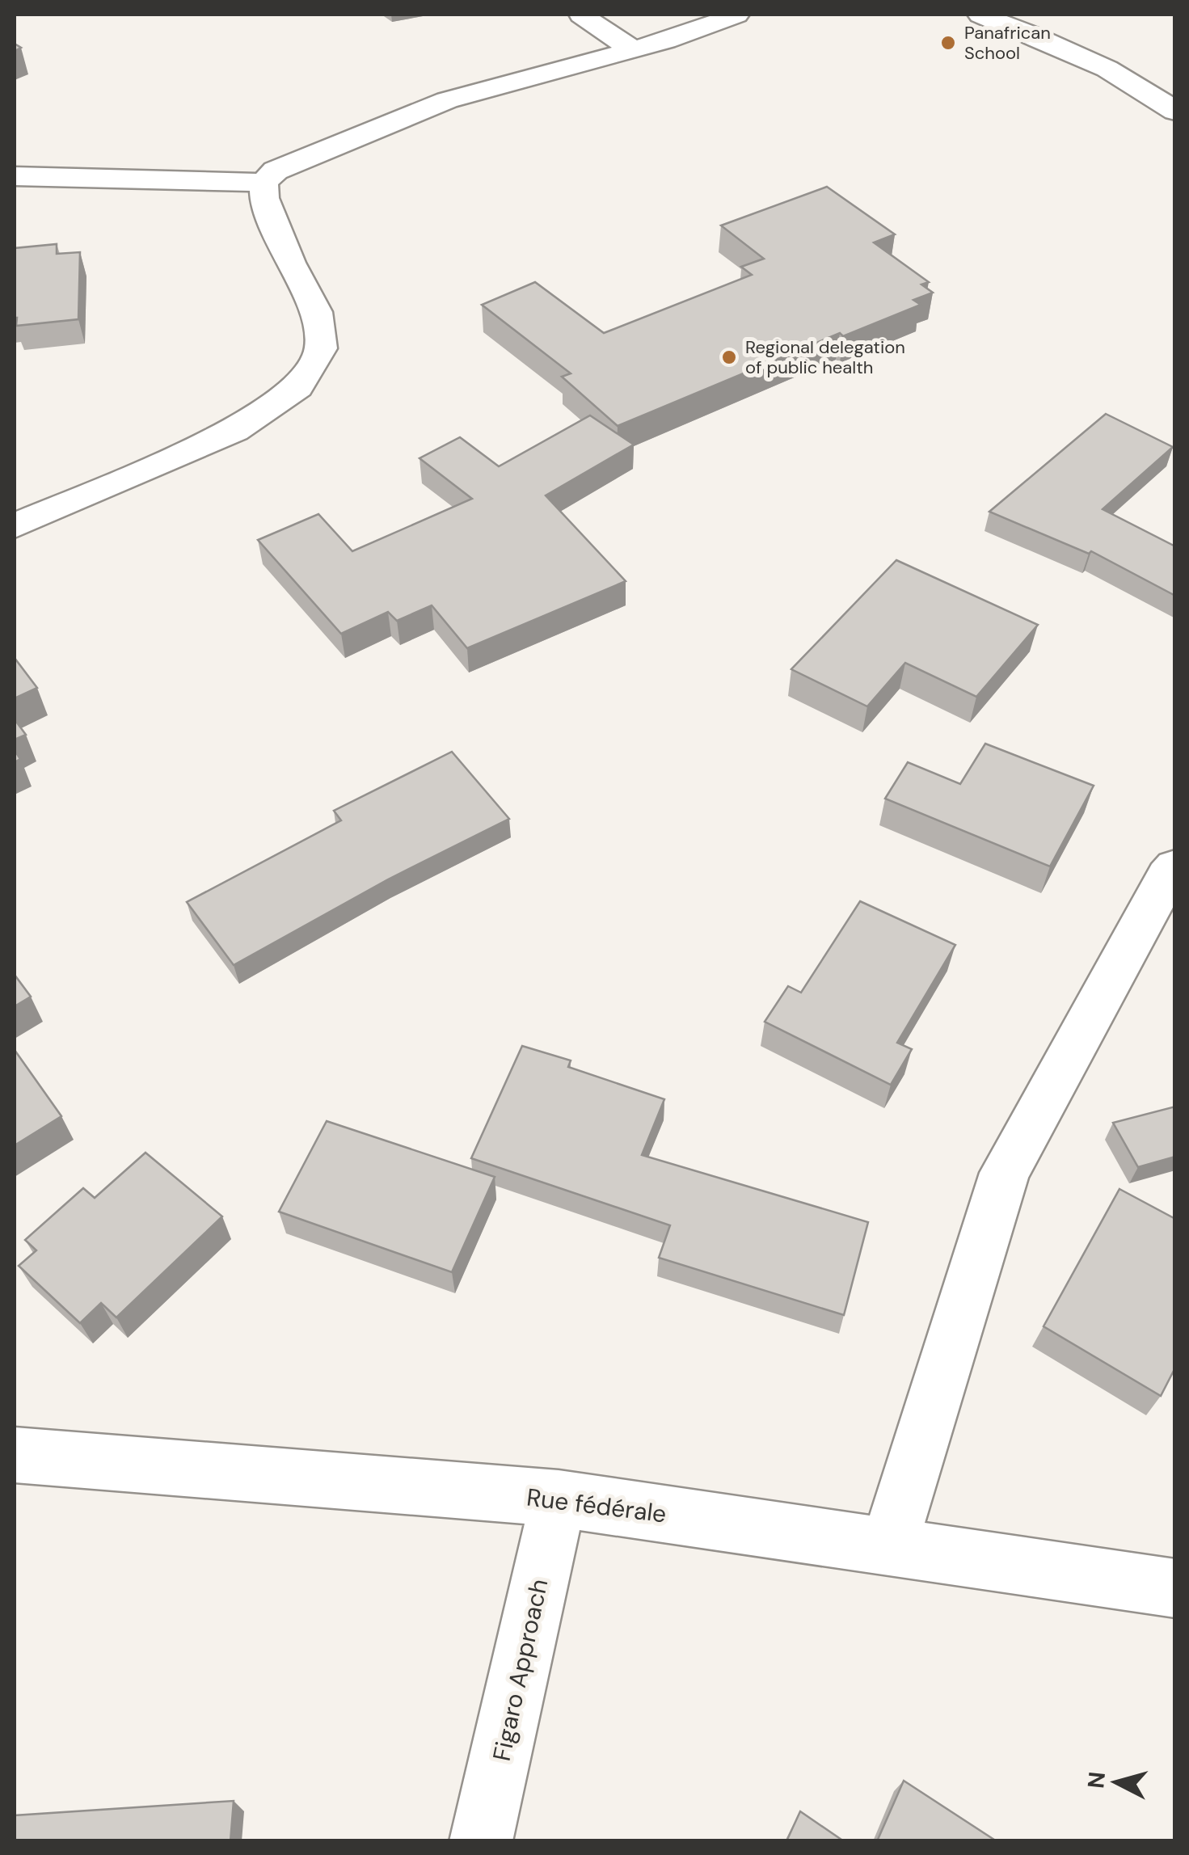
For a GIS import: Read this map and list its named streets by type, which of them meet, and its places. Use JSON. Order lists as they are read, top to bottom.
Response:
{
  "streets": {
    "street": ["Rue fédérale", "Figaro Approach"]
  },
  "crossings": [
    ["Rue fédérale", "Figaro Approach"]
  ],
  "places": ["Panafrican School", "Regional delegation of public health"],
  "north": "left"
}
